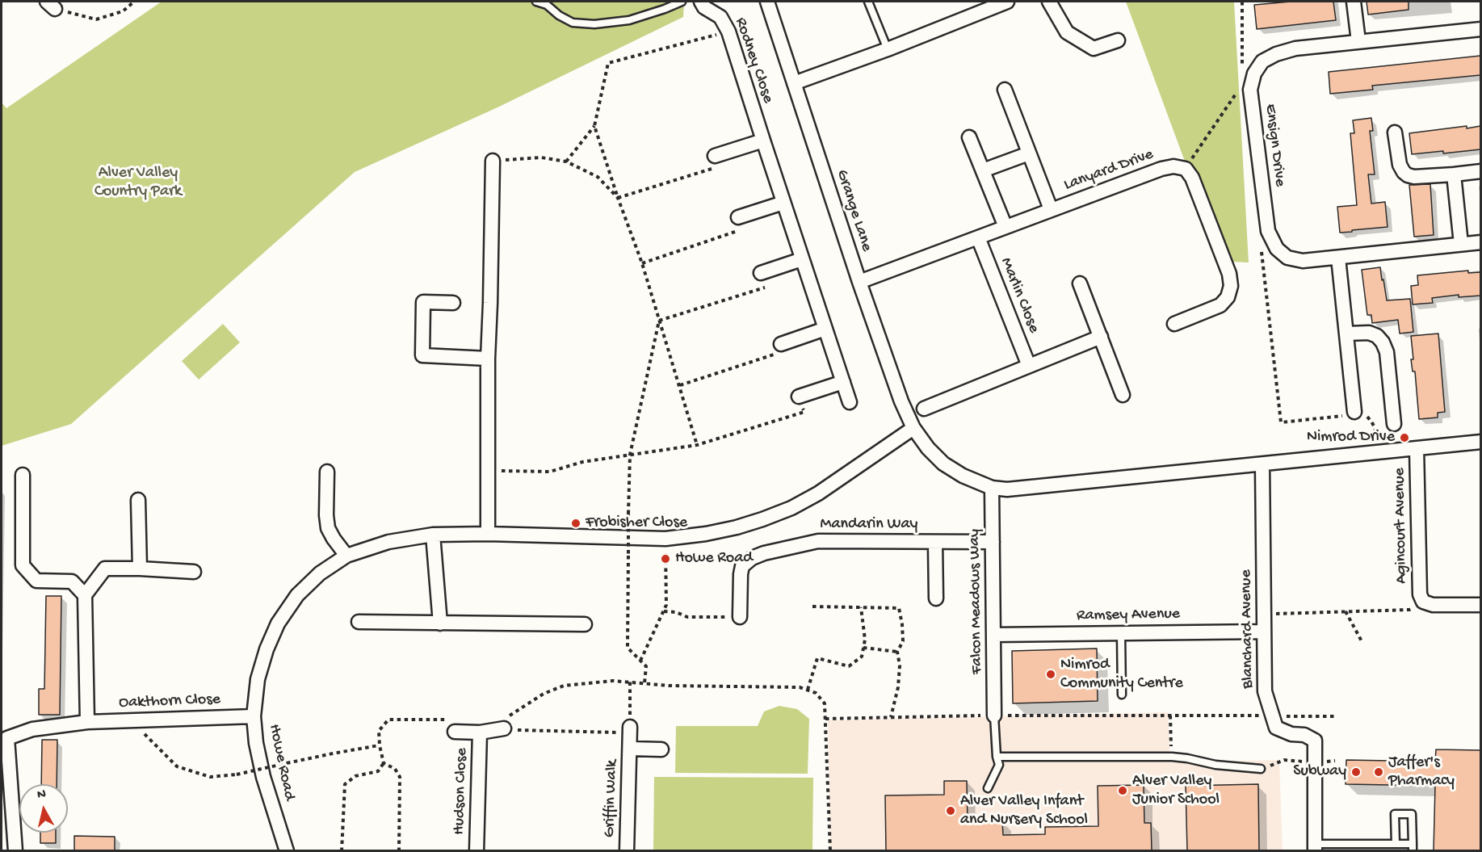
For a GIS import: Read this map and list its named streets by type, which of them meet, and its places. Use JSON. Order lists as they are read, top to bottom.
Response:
{
  "streets": {
    "street": [
      "Rodney Close",
      "Ensign Drive",
      "Lanyard Drive",
      "Grange Lane",
      "Marlin Close",
      "Mandarin Way",
      "Agincourt Avenue",
      "Falcon Meadows Way",
      "Ramsey Avenue",
      "Blanchard Avenue",
      "Oakthorn Close",
      "Howe Road",
      "Hudson Close",
      "Griffin Walk"
    ]
  },
  "crossings": [
    ["Lanyard Drive", "Grange Lane"],
    ["Lanyard Drive", "Marlin Close"],
    ["Grange Lane", "Howe Road"],
    ["Mandarin Way", "Falcon Meadows Way"],
    ["Falcon Meadows Way", "Ramsey Avenue"],
    ["Ramsey Avenue", "Blanchard Avenue"],
    ["Oakthorn Close", "Howe Road"]
  ],
  "parks": ["Alver Valley Country Park"],
  "places": [
    "Nimrod Drive",
    "Frobisher Close",
    "Howe Road",
    "Nimrod Community Centre",
    "Subway",
    "Jaffer's Pharmacy",
    "Alver Valley Junior School",
    "Alver Valley Infant and Nursery School"
  ],
  "north": "top"
}
